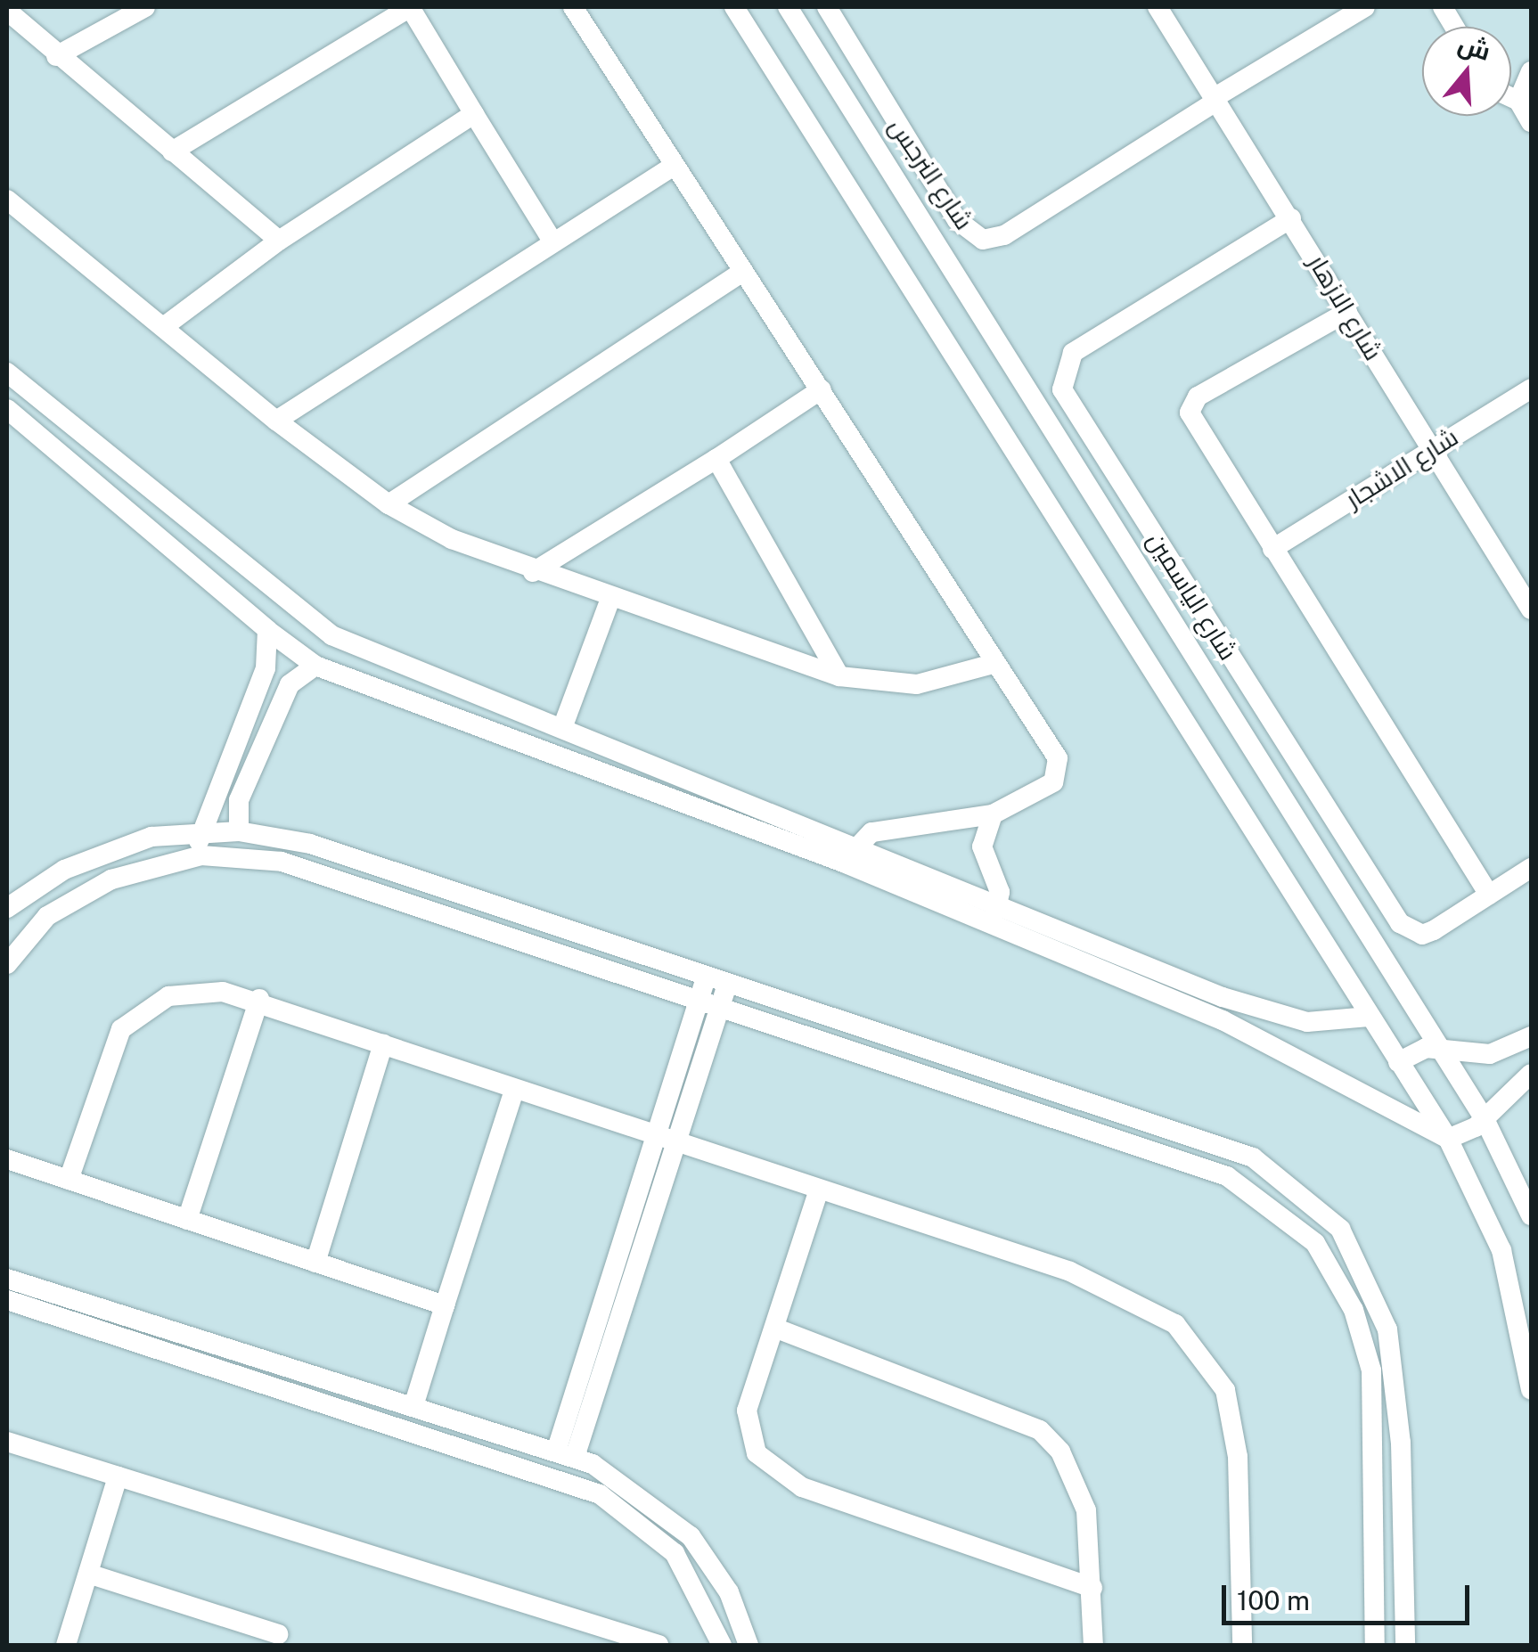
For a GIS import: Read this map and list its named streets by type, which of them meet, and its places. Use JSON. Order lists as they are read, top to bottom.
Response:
{
  "streets": {
    "street": [
      "شارع النرجس",
      "شارع الازهار",
      "شارع الاشجار",
      "شارع الياسمين"
    ]
  },
  "crossings": [
    ["شارع النرجس", "شارع الازهار"],
    ["شارع الازهار", "شارع الاشجار"],
    ["شارع الازهار", "شارع الياسمين"]
  ],
  "scale_bar": "100 m",
  "north": "top"
}
